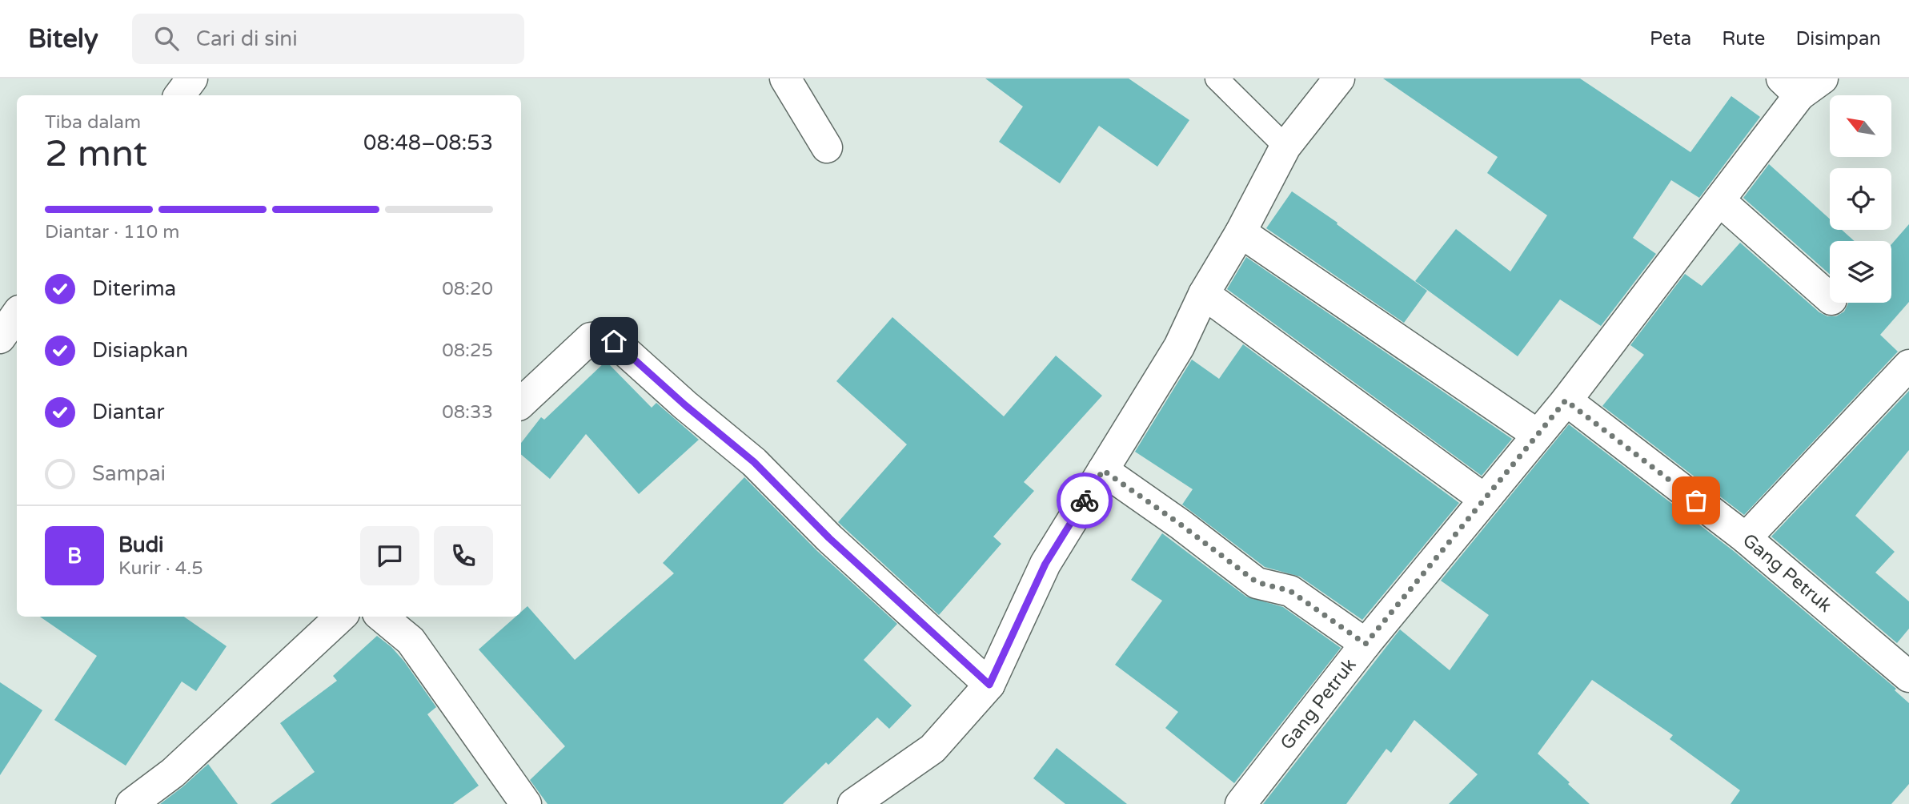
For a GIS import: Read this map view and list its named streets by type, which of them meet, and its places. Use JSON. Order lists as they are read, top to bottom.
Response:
{
  "streets": {
    "street": ["Gang Petruk"]
  },
  "north": "top left",
  "page": {
    "header": "Bitely",
    "search": "Cari di sini",
    "nav": ["Peta", "Rute", "Disimpan"],
    "heading": ["2 mnt", "Tiba dalam", "08:48–08:53"],
    "panel": ["Budi", "Kurir · 4.5"],
    "bar": "Diantar · 110 m",
    "list": [
      ["Diterima", "08:20"],
      ["Disiapkan", "08:25"],
      ["Diantar", "08:33"],
      "Sampai"
    ],
    "round": "B"
  }
}
